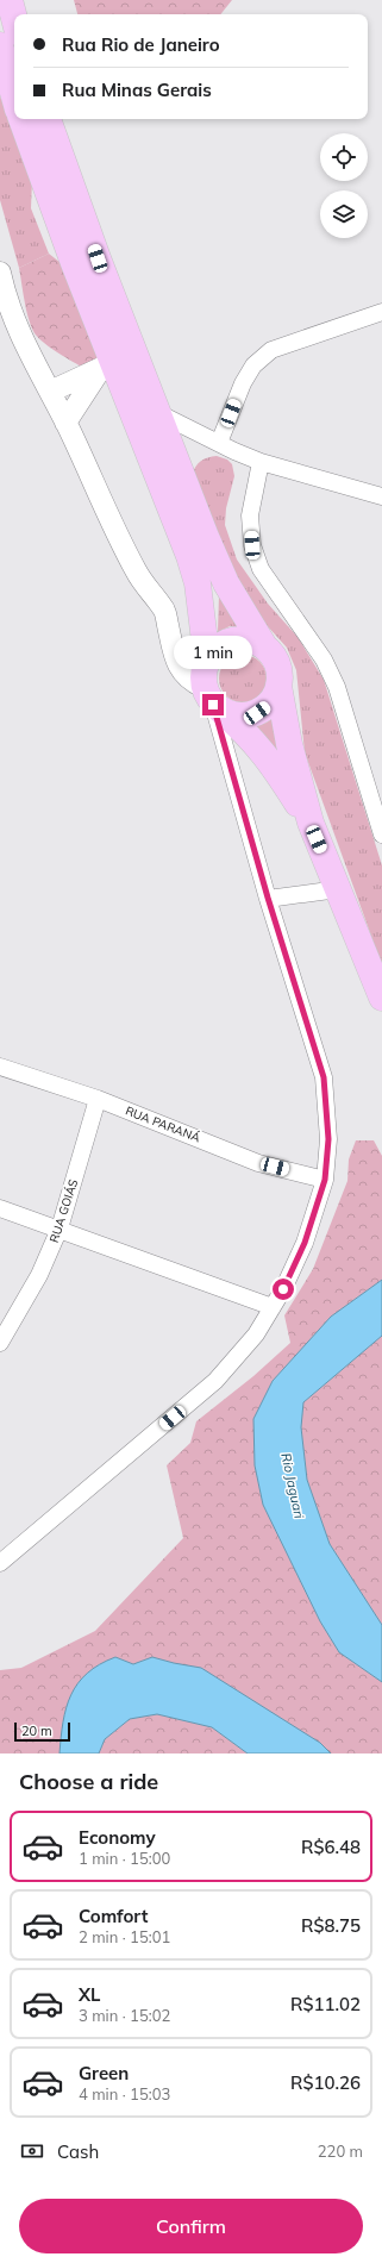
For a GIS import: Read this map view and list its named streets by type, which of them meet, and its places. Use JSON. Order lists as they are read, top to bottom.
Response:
{
  "streets": {
    "street": ["RUA PARANÁ", "RUA GOIÁS"]
  },
  "crossings": [
    ["RUA PARANÁ", "RUA GOIÁS"]
  ],
  "water": ["Rio Jaguari"],
  "scale_bar": "20 m",
  "page": {
    "banner": ["Rua Rio de Janeiro", "Rua Minas Gerais"],
    "bubble": "1 min",
    "scale": "20 m",
    "heading": "Choose a ride",
    "list": [
      {
        "name": "Economy",
        "note": "1 min · 15:00",
        "value": "R$6.48"
      },
      {
        "name": "Comfort",
        "note": "2 min · 15:01",
        "value": "R$8.75"
      },
      {
        "name": "XL",
        "note": "3 min · 15:02",
        "value": "R$11.02"
      },
      {
        "name": "Green",
        "note": "4 min · 15:03",
        "value": "R$10.26"
      }
    ],
    "pay": ["Cash", "220 m"],
    "buttons": "Confirm"
  }
}
